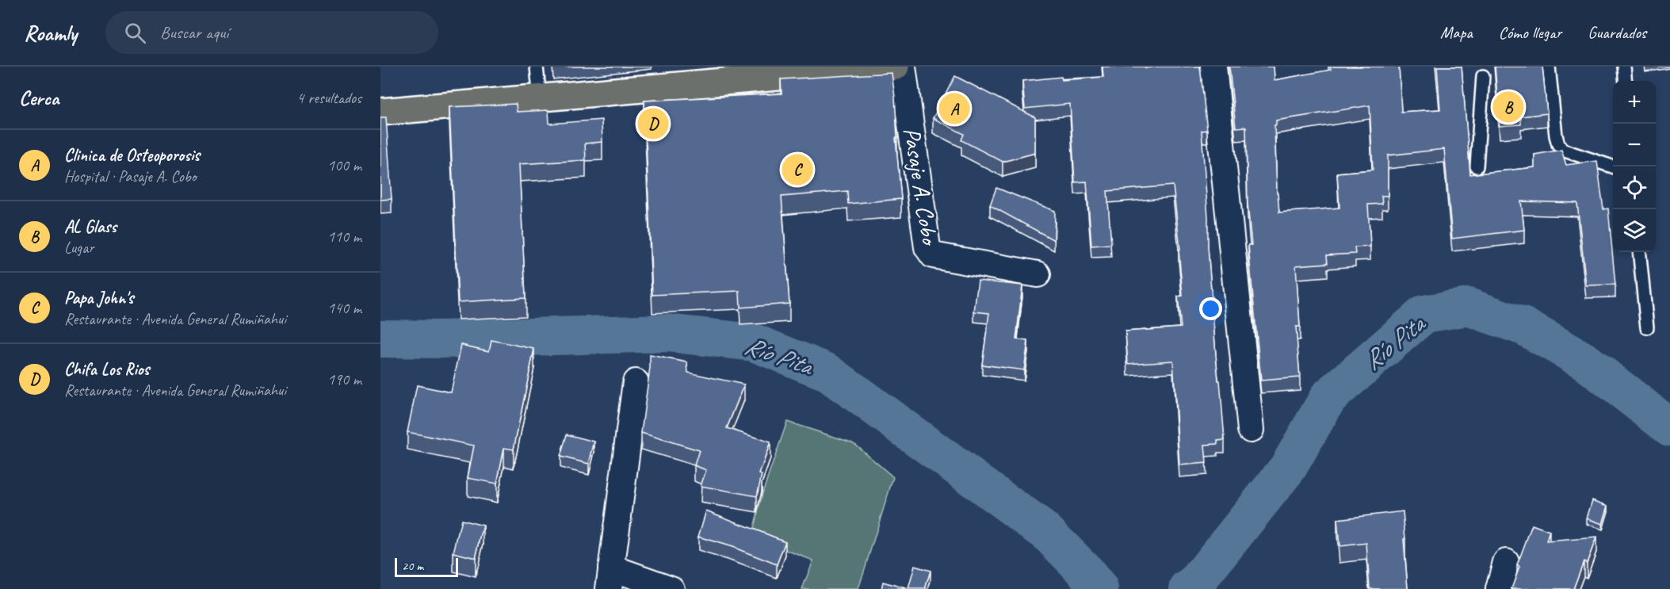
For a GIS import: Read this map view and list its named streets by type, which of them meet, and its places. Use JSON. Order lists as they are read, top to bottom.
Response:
{
  "streets": {
    "street": ["Pasaje A. Cobo"]
  },
  "water": ["Río Pita"],
  "scale_bar": "20 m",
  "page": {
    "header": "Roamly",
    "search": "Buscar aquí",
    "nav": ["Mapa", "Cómo llegar", "Guardados"],
    "heading": ["Cerca", "4 resultados"],
    "map_buttons": ["+", "−"],
    "pins": [
      "B",
      "A",
      "D",
      "C"
    ],
    "list": [
      {
        "mark": "A",
        "name": "Clinica de Osteoporosis",
        "note": "Hospital · Pasaje A. Cobo",
        "value": "100 m"
      },
      {
        "mark": "B",
        "name": "AL Glass",
        "note": "Lugar",
        "value": "110 m"
      },
      {
        "mark": "C",
        "name": "Papa John's",
        "note": "Restaurante · Avenida General Rumiñahui",
        "value": "140 m"
      },
      {
        "mark": "D",
        "name": "Chifa Los Rios",
        "note": "Restaurante · Avenida General Rumiñahui",
        "value": "190 m"
      }
    ],
    "scale": "20 m"
  }
}
